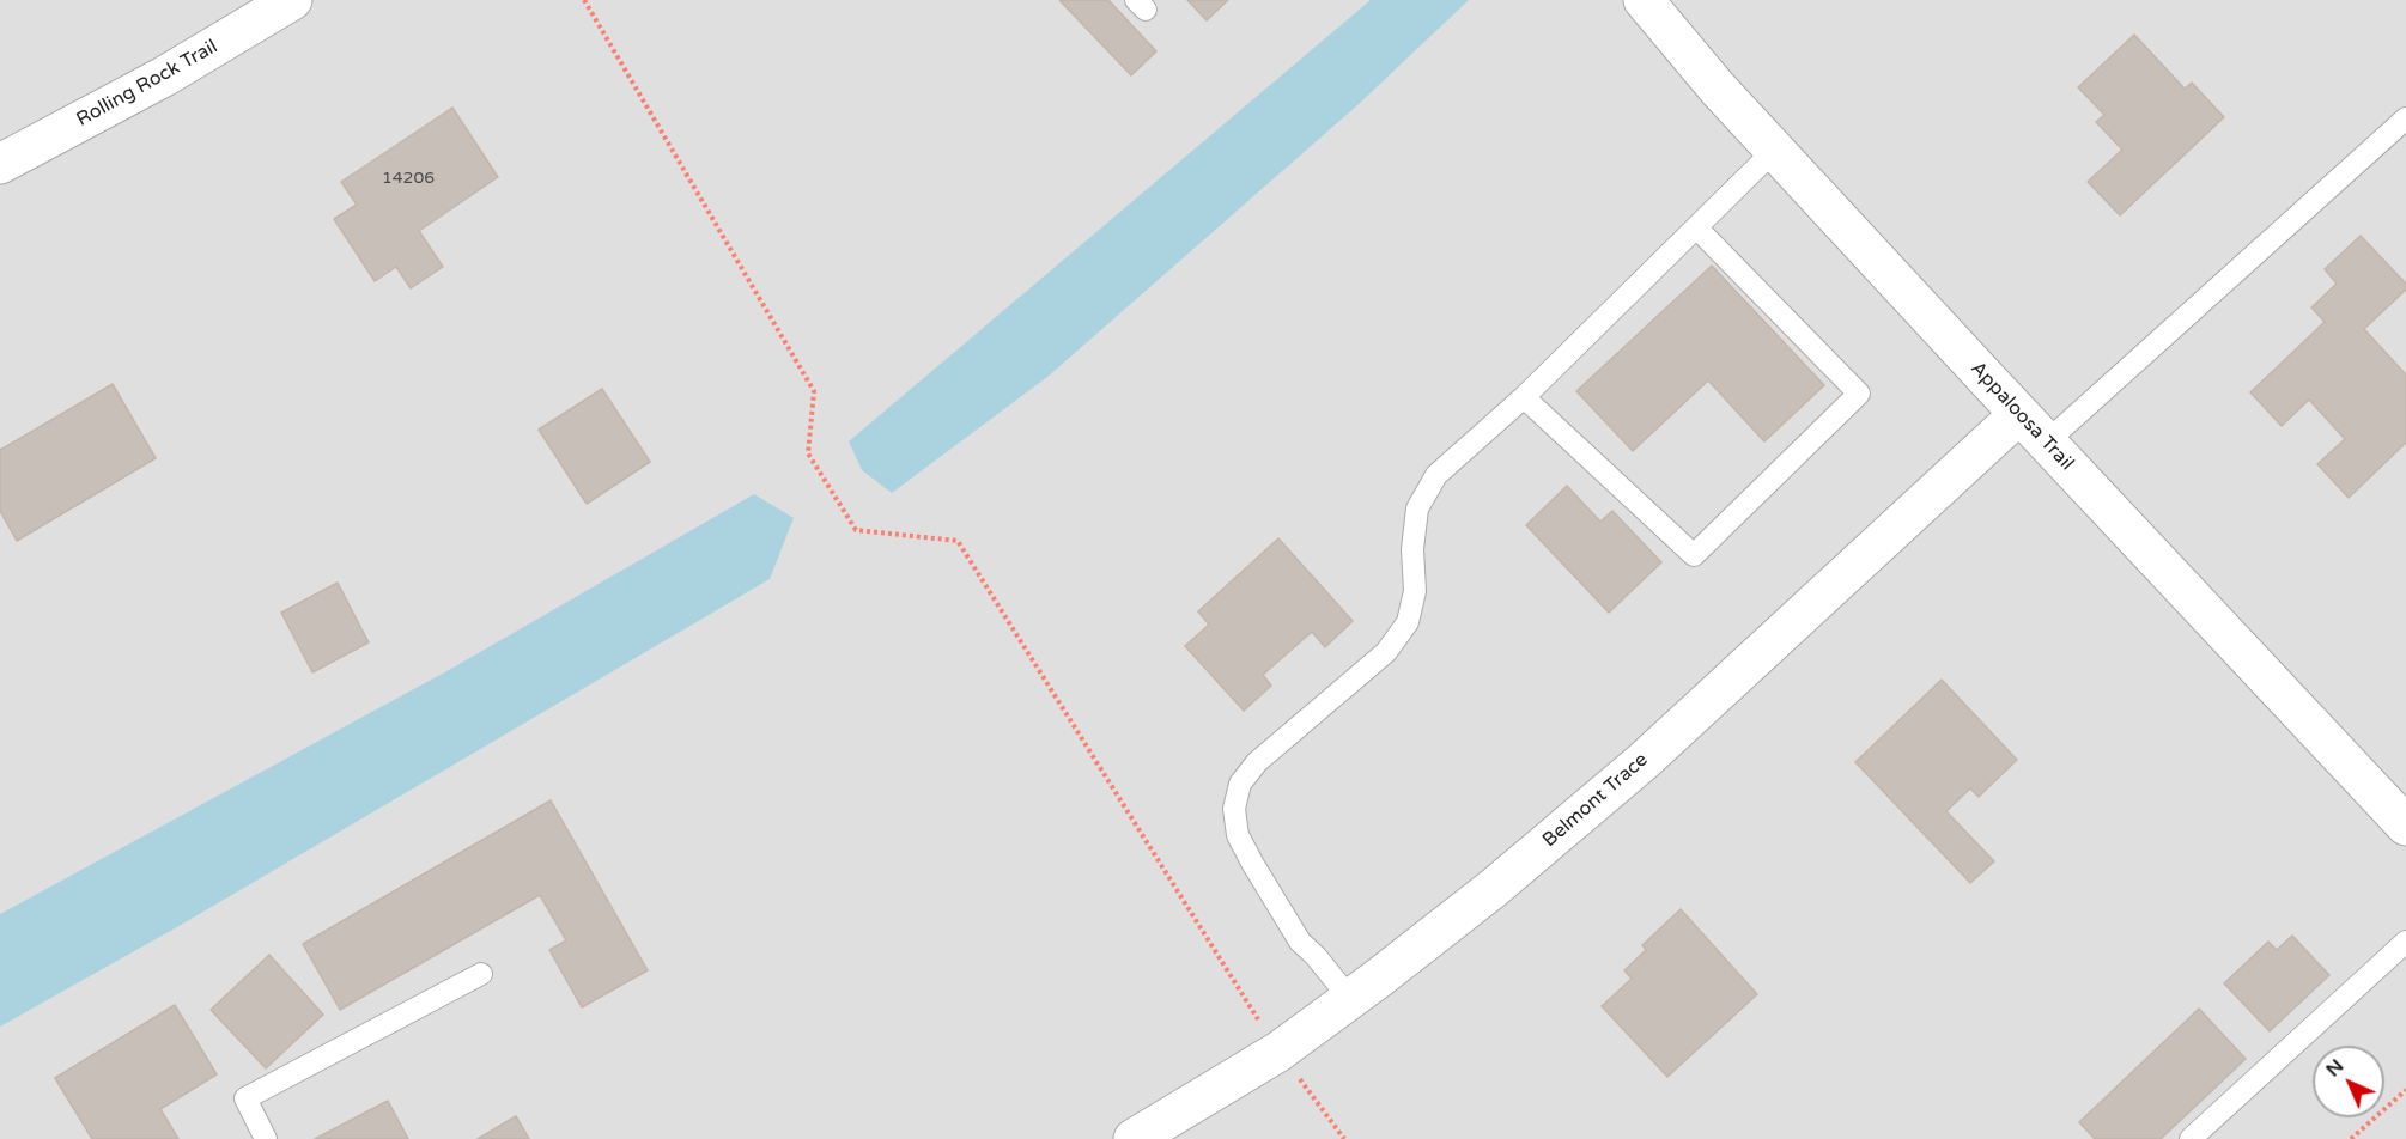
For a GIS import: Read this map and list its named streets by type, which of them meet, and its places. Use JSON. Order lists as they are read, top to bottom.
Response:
{
  "streets": {
    "street": ["Rolling Rock Trail", "Appaloosa Trail", "Belmont Trace"]
  },
  "crossings": [
    ["Appaloosa Trail", "Belmont Trace"]
  ],
  "house_numbers": ["14206"],
  "north": "top left"
}
